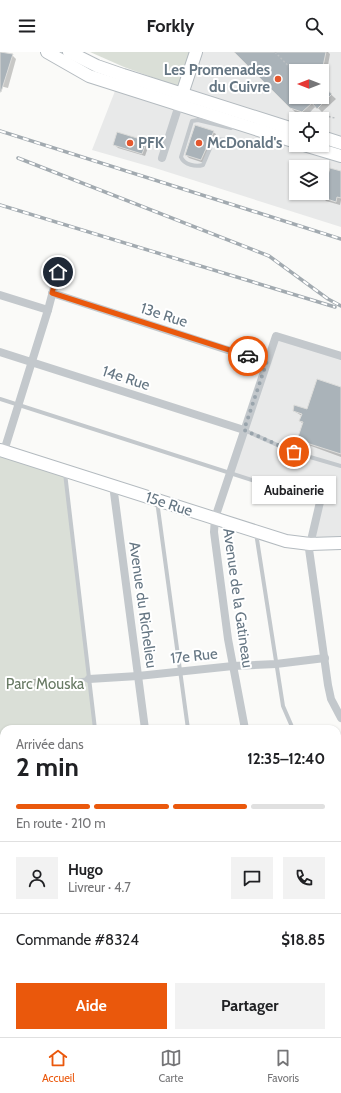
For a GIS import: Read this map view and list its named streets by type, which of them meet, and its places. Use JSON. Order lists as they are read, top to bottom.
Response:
{
  "streets": {
    "main road": ["15e Rue"],
    "street": [
      "13e Rue",
      "14e Rue",
      "Avenue de la Gatineau",
      "Avenue du Richelieu",
      "17e Rue"
    ]
  },
  "crossings": [
    ["13e Rue", "Avenue de la Gatineau"],
    ["14e Rue", "Avenue de la Gatineau"],
    ["15e Rue", "Avenue de la Gatineau"],
    ["15e Rue", "Avenue du Richelieu"],
    ["Avenue de la Gatineau", "17e Rue"],
    ["Avenue du Richelieu", "17e Rue"]
  ],
  "parks": ["Parc Mouska"],
  "places": [
    "Les Promenades du Cuivre",
    "PFK",
    "McDonald's",
    "Aubainerie"
  ],
  "north": "left",
  "page": {
    "header": "Forkly",
    "bubble": "Aubainerie",
    "heading": ["2 min", "Arrivée dans", "12:35–12:40"],
    "panel": [
      "Hugo",
      "Livreur · 4.7",
      "Commande #8324",
      "$18.85"
    ],
    "bar": "En route · 210 m",
    "buttons": ["Aide", "Partager"],
    "tabs": ["Accueil", "Carte", "Favoris"]
  }
}
